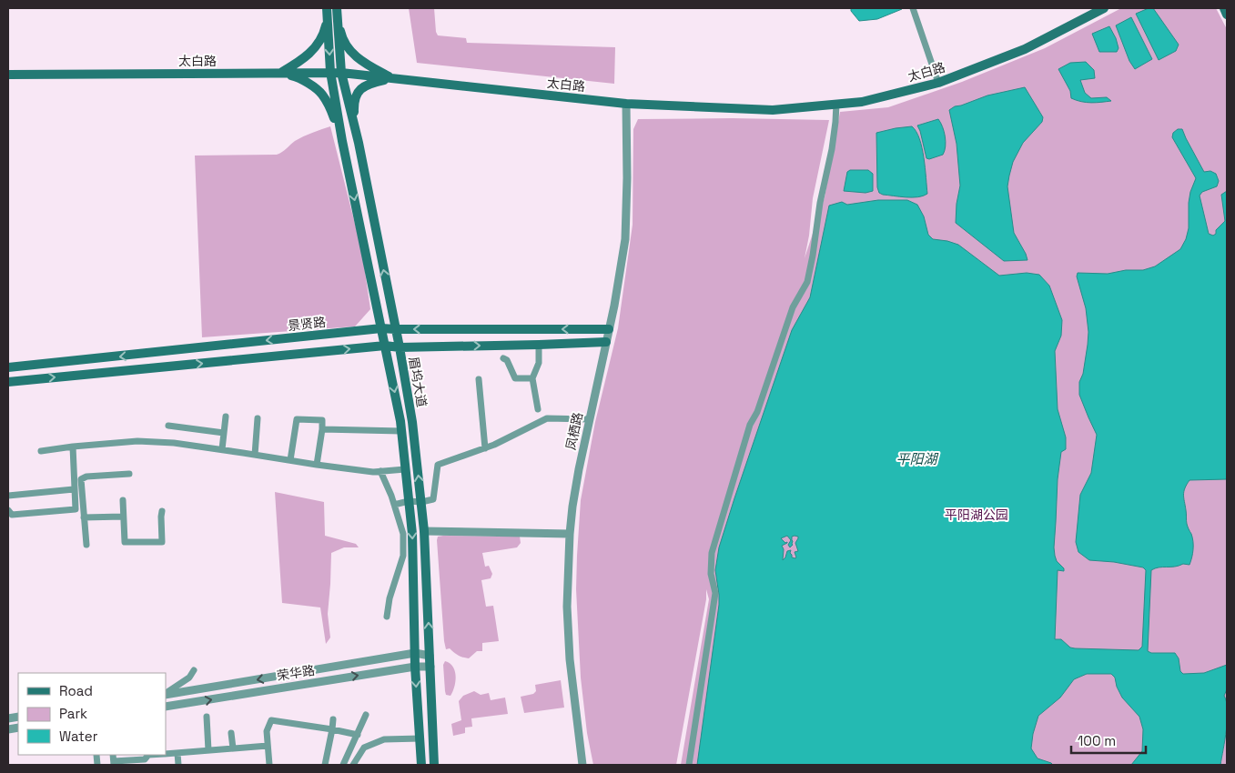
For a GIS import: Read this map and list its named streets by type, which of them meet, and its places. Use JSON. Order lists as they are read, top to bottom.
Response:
{
  "streets": {
    "main road": ["太白路", "景贤路", "眉坞大道"],
    "street": ["凤栖路", "荣华路"]
  },
  "crossings": [
    ["太白路", "眉坞大道"],
    ["太白路", "凤栖路"],
    ["景贤路", "眉坞大道"],
    ["景贤路", "凤栖路"],
    ["眉坞大道", "荣华路"]
  ],
  "water": ["平阳湖"],
  "parks": ["平阳湖公园"],
  "legend": ["Road", "Park", "Water"],
  "scale_bar": "100 m"
}
